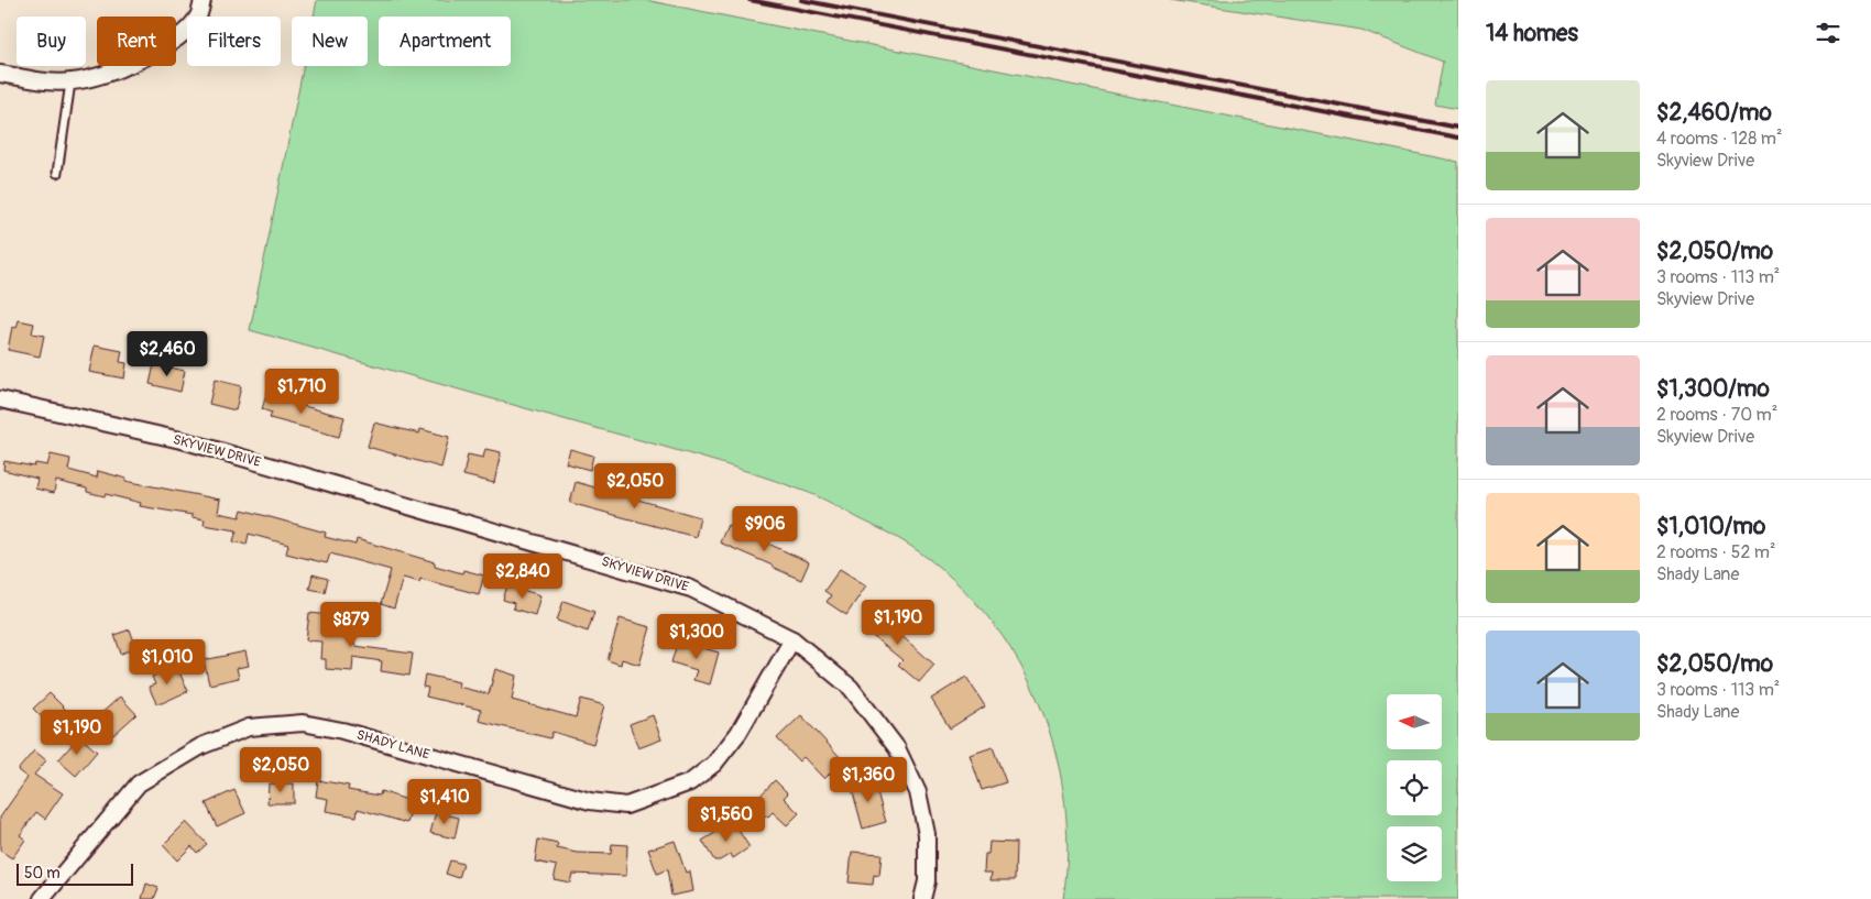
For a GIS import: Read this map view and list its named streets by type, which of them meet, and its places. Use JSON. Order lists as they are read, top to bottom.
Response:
{
  "streets": {
    "street": ["SKYVIEW DRIVE", "SHADY LANE"]
  },
  "crossings": [
    ["SKYVIEW DRIVE", "SHADY LANE"]
  ],
  "scale_bar": "50 m",
  "north": "left",
  "page": {
    "heading": "14 homes",
    "chip": [
      "Buy",
      "Rent",
      "Filters",
      "New",
      "Apartment"
    ],
    "list": [
      {
        "name": "$2,460/mo",
        "note": "4 rooms · 128 m² · Skyview Drive"
      },
      {
        "name": "$2,050/mo",
        "note": "3 rooms · 113 m² · Skyview Drive"
      },
      {
        "name": "$1,300/mo",
        "note": "2 rooms · 70 m² · Skyview Drive"
      },
      {
        "name": "$1,010/mo",
        "note": "2 rooms · 52 m² · Shady Lane"
      },
      {
        "name": "$2,050/mo",
        "note": "3 rooms · 113 m² · Shady Lane"
      }
    ],
    "price": [
      "$2,460",
      "$1,710",
      "$2,050",
      "$906",
      "$2,840",
      "$1,190",
      "$879",
      "$1,300",
      "$1,010",
      "$1,190",
      "$2,050",
      "$1,360",
      "$1,410",
      "$1,560"
    ],
    "scale": "50 m"
  }
}
